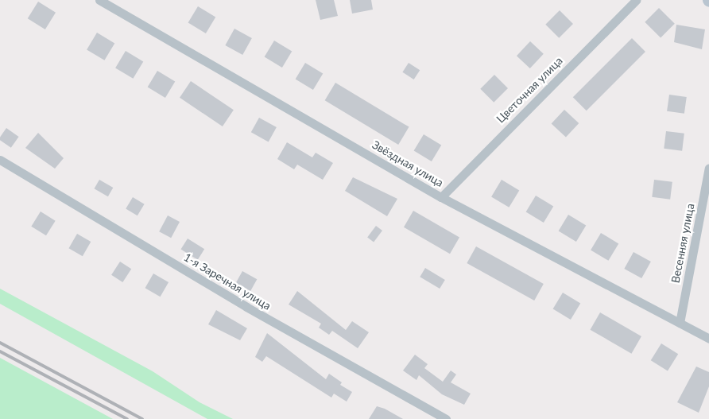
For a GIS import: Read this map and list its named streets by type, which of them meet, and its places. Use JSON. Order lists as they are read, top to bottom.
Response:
{
  "streets": {
    "street": [
      "Цветочная улица",
      "Звёздная улица",
      "Весенняя улица",
      "1-я Заречная улица"
    ]
  },
  "crossings": [
    ["Цветочная улица", "Звёздная улица"],
    ["Звёздная улица", "Весенняя улица"]
  ]
}
